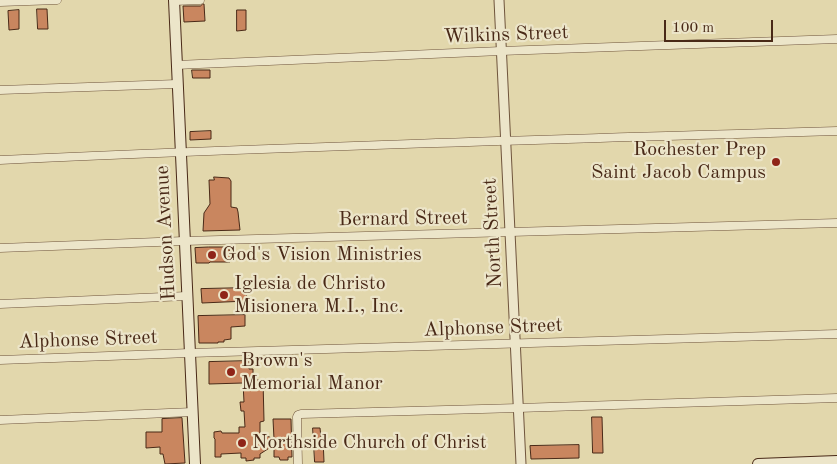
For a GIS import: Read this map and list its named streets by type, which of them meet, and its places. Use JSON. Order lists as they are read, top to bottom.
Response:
{
  "streets": {
    "main road": ["Hudson Avenue"],
    "street": [
      "Wilkins Street",
      "Bernard Street",
      "North Street",
      "Alphonse Street"
    ]
  },
  "crossings": [
    ["Wilkins Street", "Hudson Avenue"],
    ["Wilkins Street", "North Street"],
    ["Bernard Street", "Hudson Avenue"],
    ["Bernard Street", "North Street"],
    ["Hudson Avenue", "Alphonse Street"],
    ["North Street", "Alphonse Street"]
  ],
  "places": [
    "Rochester Prep Saint Jacob Campus",
    "God's Vision Ministries",
    "Iglesia de Christo Misionera M.I., Inc.",
    "Brown's Memorial Manor",
    "Northside Church of Christ"
  ],
  "scale_bar": "100 m"
}
